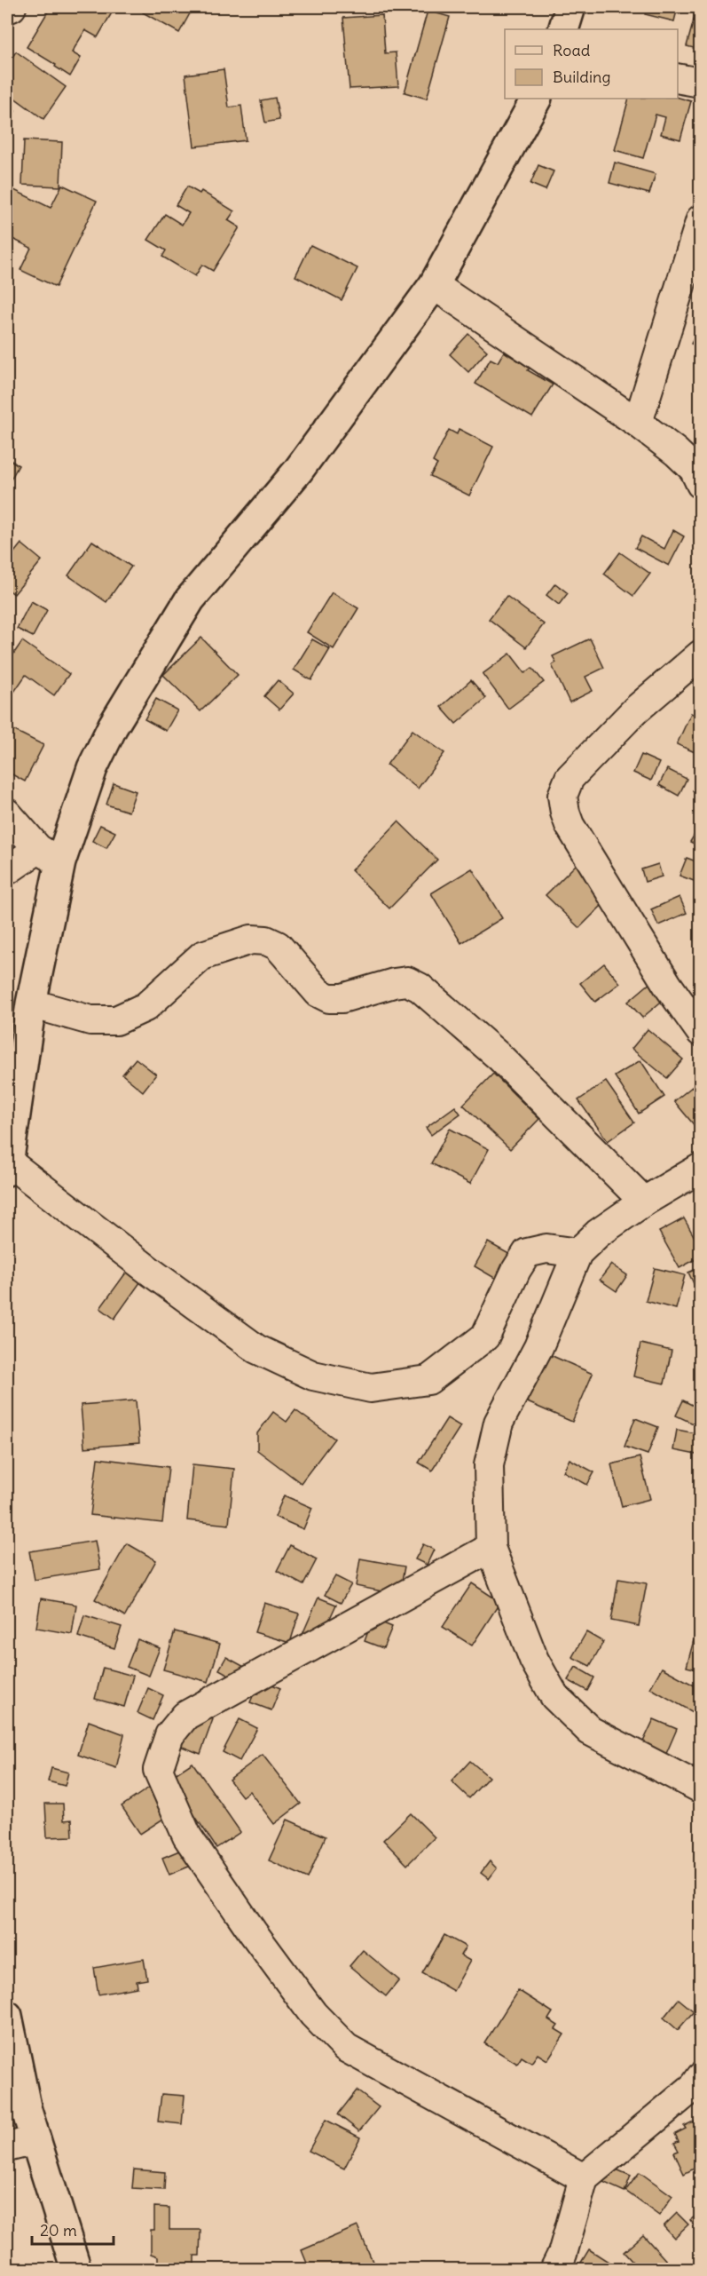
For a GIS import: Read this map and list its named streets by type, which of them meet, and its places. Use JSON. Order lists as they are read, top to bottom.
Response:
{
  "legend": ["Road", "Building"],
  "scale_bar": "20 m"
}
